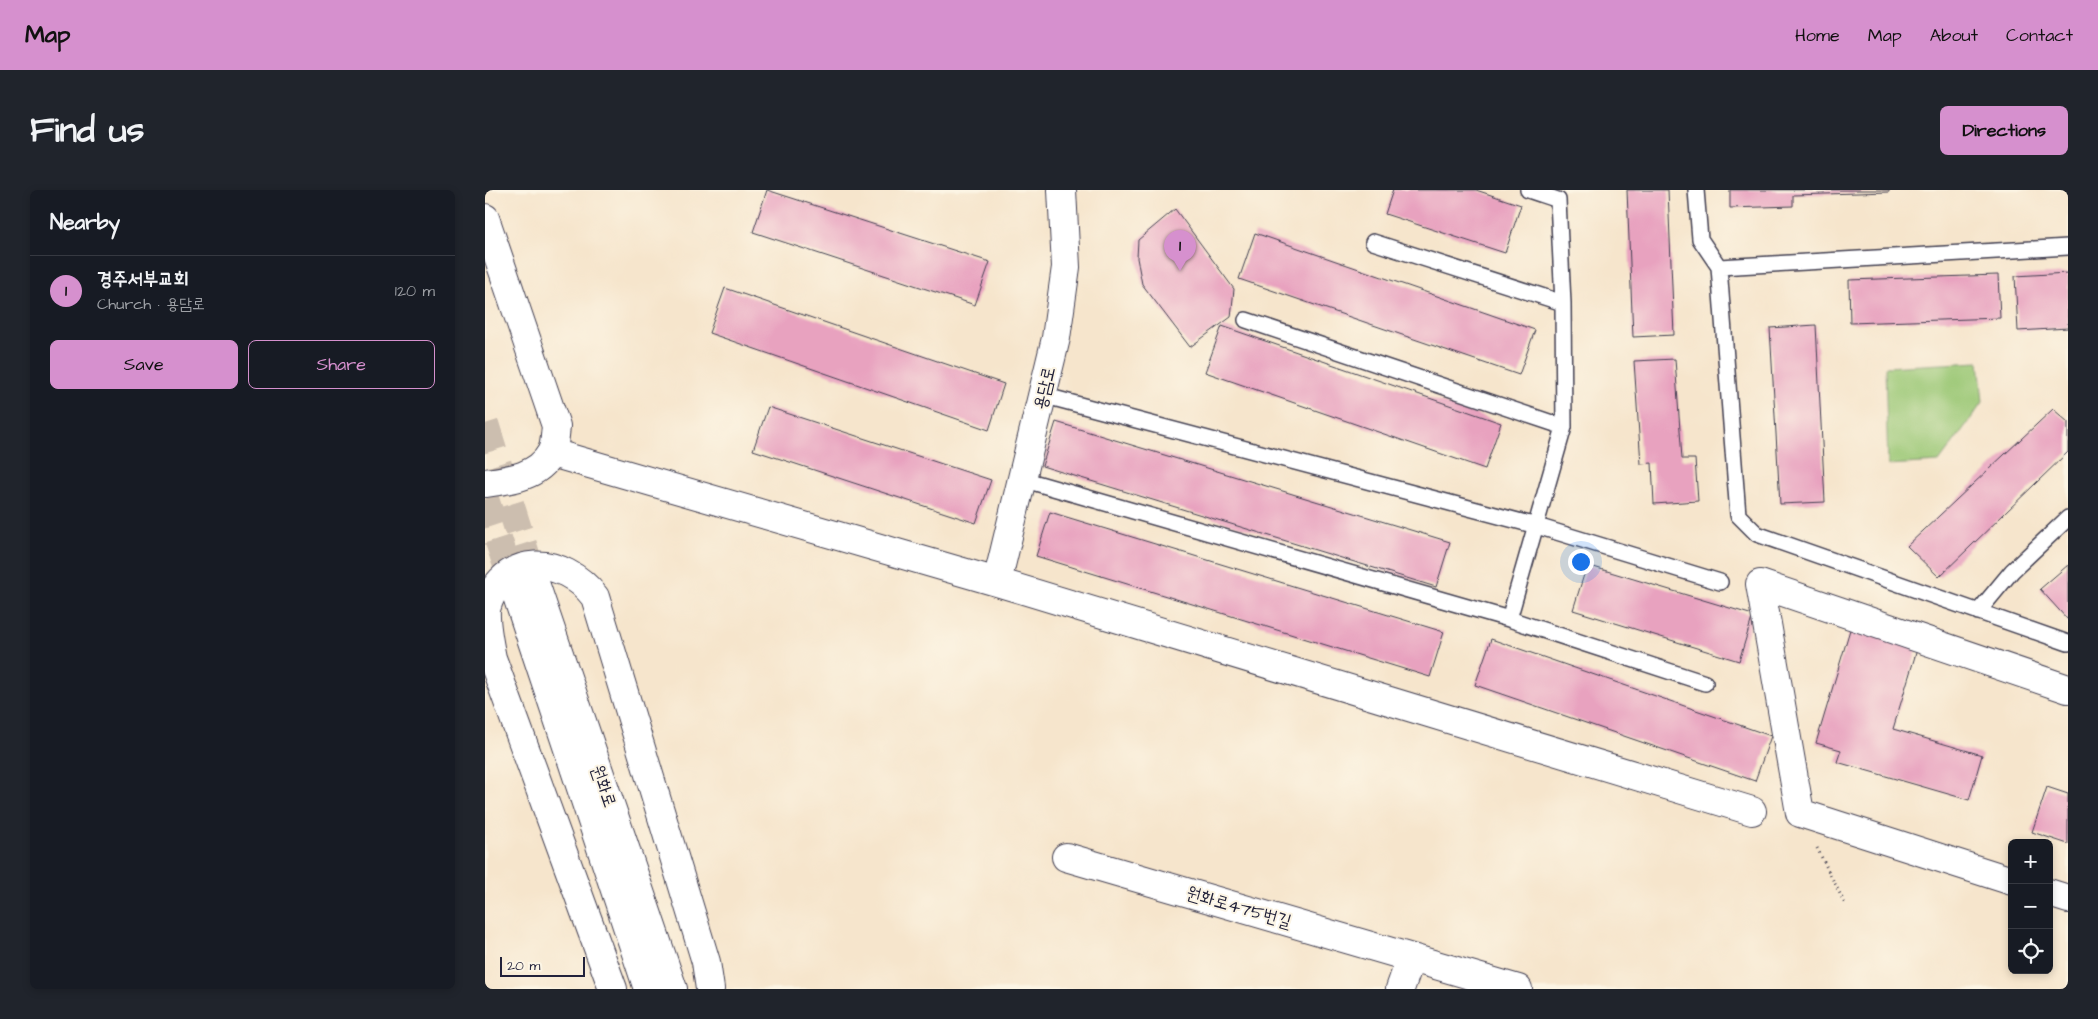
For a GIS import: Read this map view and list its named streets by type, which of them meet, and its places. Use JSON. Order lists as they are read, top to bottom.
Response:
{
  "streets": {
    "street": ["용담로", "원화로", "원화로475번길"]
  },
  "scale_bar": "20 m",
  "page": {
    "header": "Map",
    "nav": [
      "Home",
      "Map",
      "About",
      "Contact"
    ],
    "title": "Find us",
    "buttons": [
      "Directions",
      ["Save", "Share"]
    ],
    "heading": "Nearby",
    "pins": "1",
    "list": [
      {
        "mark": "1",
        "name": "경주서부교회",
        "note": "Church · 용담로",
        "value": "120 m"
      }
    ],
    "map_buttons": ["+", "−"],
    "scale": "20 m"
  }
}
